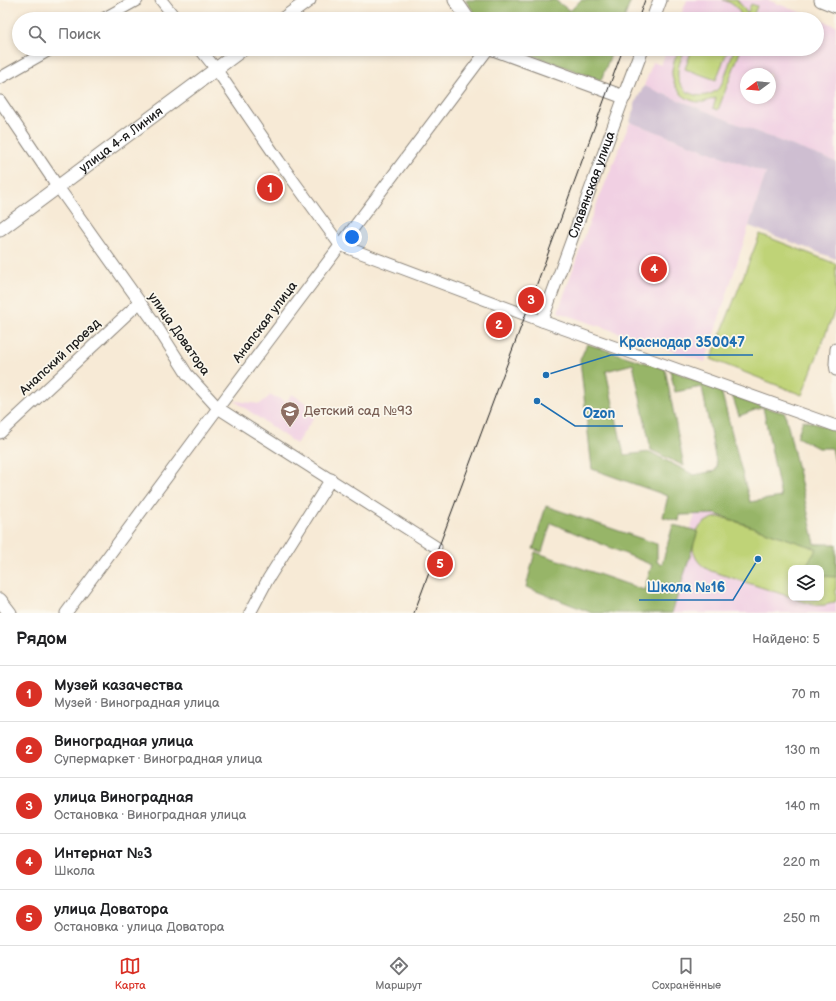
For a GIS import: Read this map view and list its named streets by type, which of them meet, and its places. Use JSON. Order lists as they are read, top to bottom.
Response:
{
  "streets": {
    "street": [
      "улица 4-я Линия",
      "Славянская улица",
      "Анапская улица",
      "улица Доватора",
      "Анапский проезд"
    ]
  },
  "crossings": [
    ["улица 4-я Линия", "улица Доватора"],
    ["Анапская улица", "улица Доватора"],
    ["улица Доватора", "Анапский проезд"]
  ],
  "places": {
    "other": ["Краснодар 350047", "Ozon", "Школа №16"],
    "school or university": ["Детский сад №93"]
  },
  "north": "left",
  "page": {
    "search": "Поиск",
    "pins": [
      "1",
      "4",
      "3",
      "2",
      "5"
    ],
    "heading": ["Рядом", "Найдено: 5"],
    "list": [
      {
        "mark": "1",
        "name": "Музей казачества",
        "note": "Музей · Виноградная улица",
        "value": "70 m"
      },
      {
        "mark": "2",
        "name": "Виноградная улица",
        "note": "Супермаркет · Виноградная улица",
        "value": "130 m"
      },
      {
        "mark": "3",
        "name": "улица Виноградная",
        "note": "Остановка · Виноградная улица",
        "value": "140 m"
      },
      {
        "mark": "4",
        "name": "Интернат №3",
        "note": "Школа",
        "value": "220 m"
      },
      {
        "mark": "5",
        "name": "улица Доватора",
        "note": "Остановка · улица Доватора",
        "value": "250 m"
      }
    ],
    "nav": ["Карта", "Маршрут", "Сохранённые"]
  }
}
